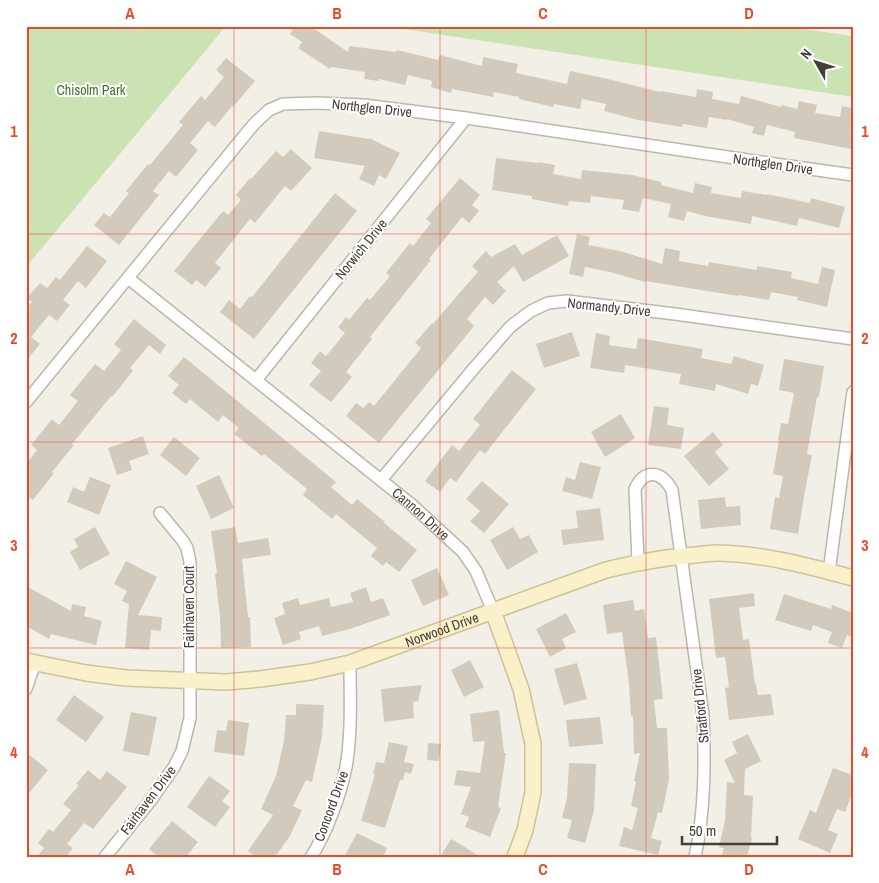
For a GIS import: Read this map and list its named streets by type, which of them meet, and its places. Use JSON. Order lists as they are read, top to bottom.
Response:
{
  "streets": {
    "main road": ["Cannon Drive", "Norwood Drive"],
    "street": [
      "Northglen Drive",
      "Norwich Drive",
      "Normandy Drive",
      "Fairhaven Court",
      "Stratford Drive",
      "Fairhaven Drive",
      "Concord Drive"
    ]
  },
  "crossings": [
    ["Northglen Drive", "Norwich Drive"],
    ["Northglen Drive", "Cannon Drive"],
    ["Norwich Drive", "Cannon Drive"],
    ["Normandy Drive", "Cannon Drive"],
    ["Cannon Drive", "Norwood Drive"],
    ["Fairhaven Court", "Norwood Drive"],
    ["Fairhaven Court", "Fairhaven Drive"],
    ["Norwood Drive", "Stratford Drive"],
    ["Norwood Drive", "Fairhaven Drive"],
    ["Norwood Drive", "Concord Drive"]
  ],
  "parks": ["Chisolm Park"],
  "scale_bar": "50 m",
  "north": "top left",
  "grid": {
    "columns": [
      "A",
      "B",
      "C",
      "D"
    ],
    "rows": [
      "1",
      "2",
      "3",
      "4"
    ]
  }
}
